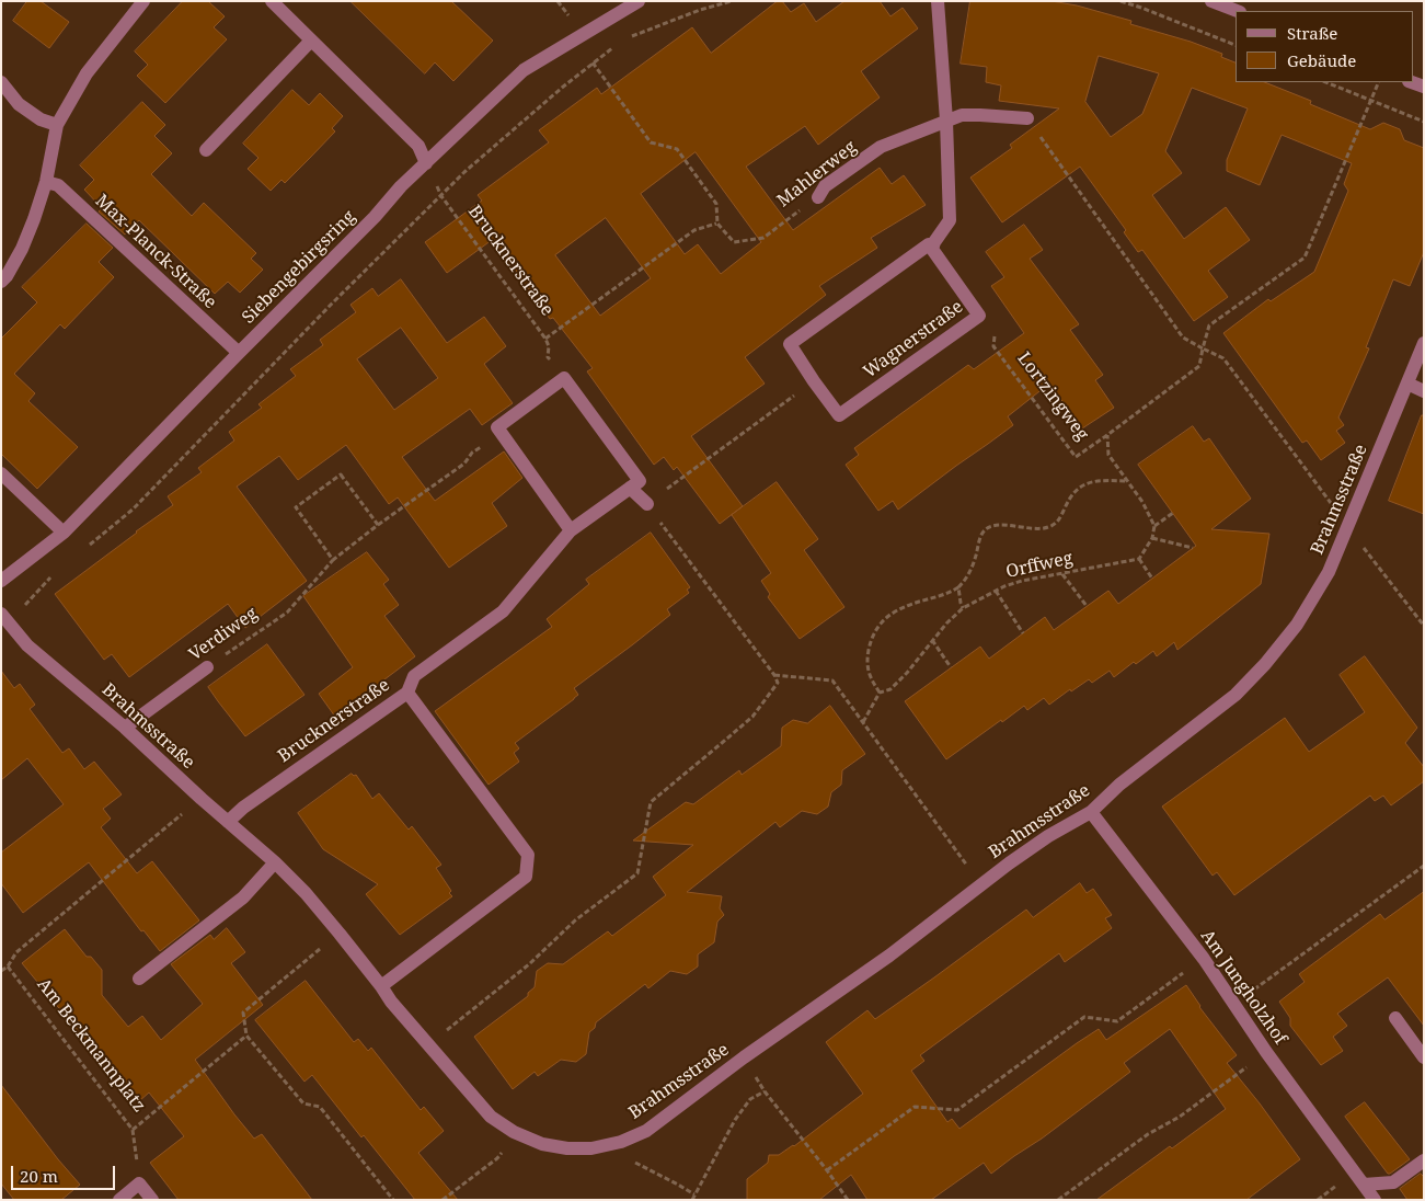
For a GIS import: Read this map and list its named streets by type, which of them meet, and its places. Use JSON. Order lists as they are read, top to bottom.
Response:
{
  "streets": {
    "street": [
      "Mahlerweg",
      "Max-Planck-Straße",
      "Brucknerstraße",
      "Siebengebirgsring",
      "Wagnerstraße",
      "Brahmsstraße",
      "Verdiweg",
      "Am Jungholzhof"
    ],
    "path": ["Lortzingweg", "Orffweg", "Am Beckmannplatz"]
  },
  "crossings": [
    ["Max-Planck-Straße", "Siebengebirgsring"],
    ["Brucknerstraße", "Siebengebirgsring"],
    ["Brucknerstraße", "Brahmsstraße"],
    ["Brahmsstraße", "Verdiweg"],
    ["Brahmsstraße", "Am Jungholzhof"]
  ],
  "legend": ["Straße", "Gebäude"],
  "scale_bar": "20 m"
}
